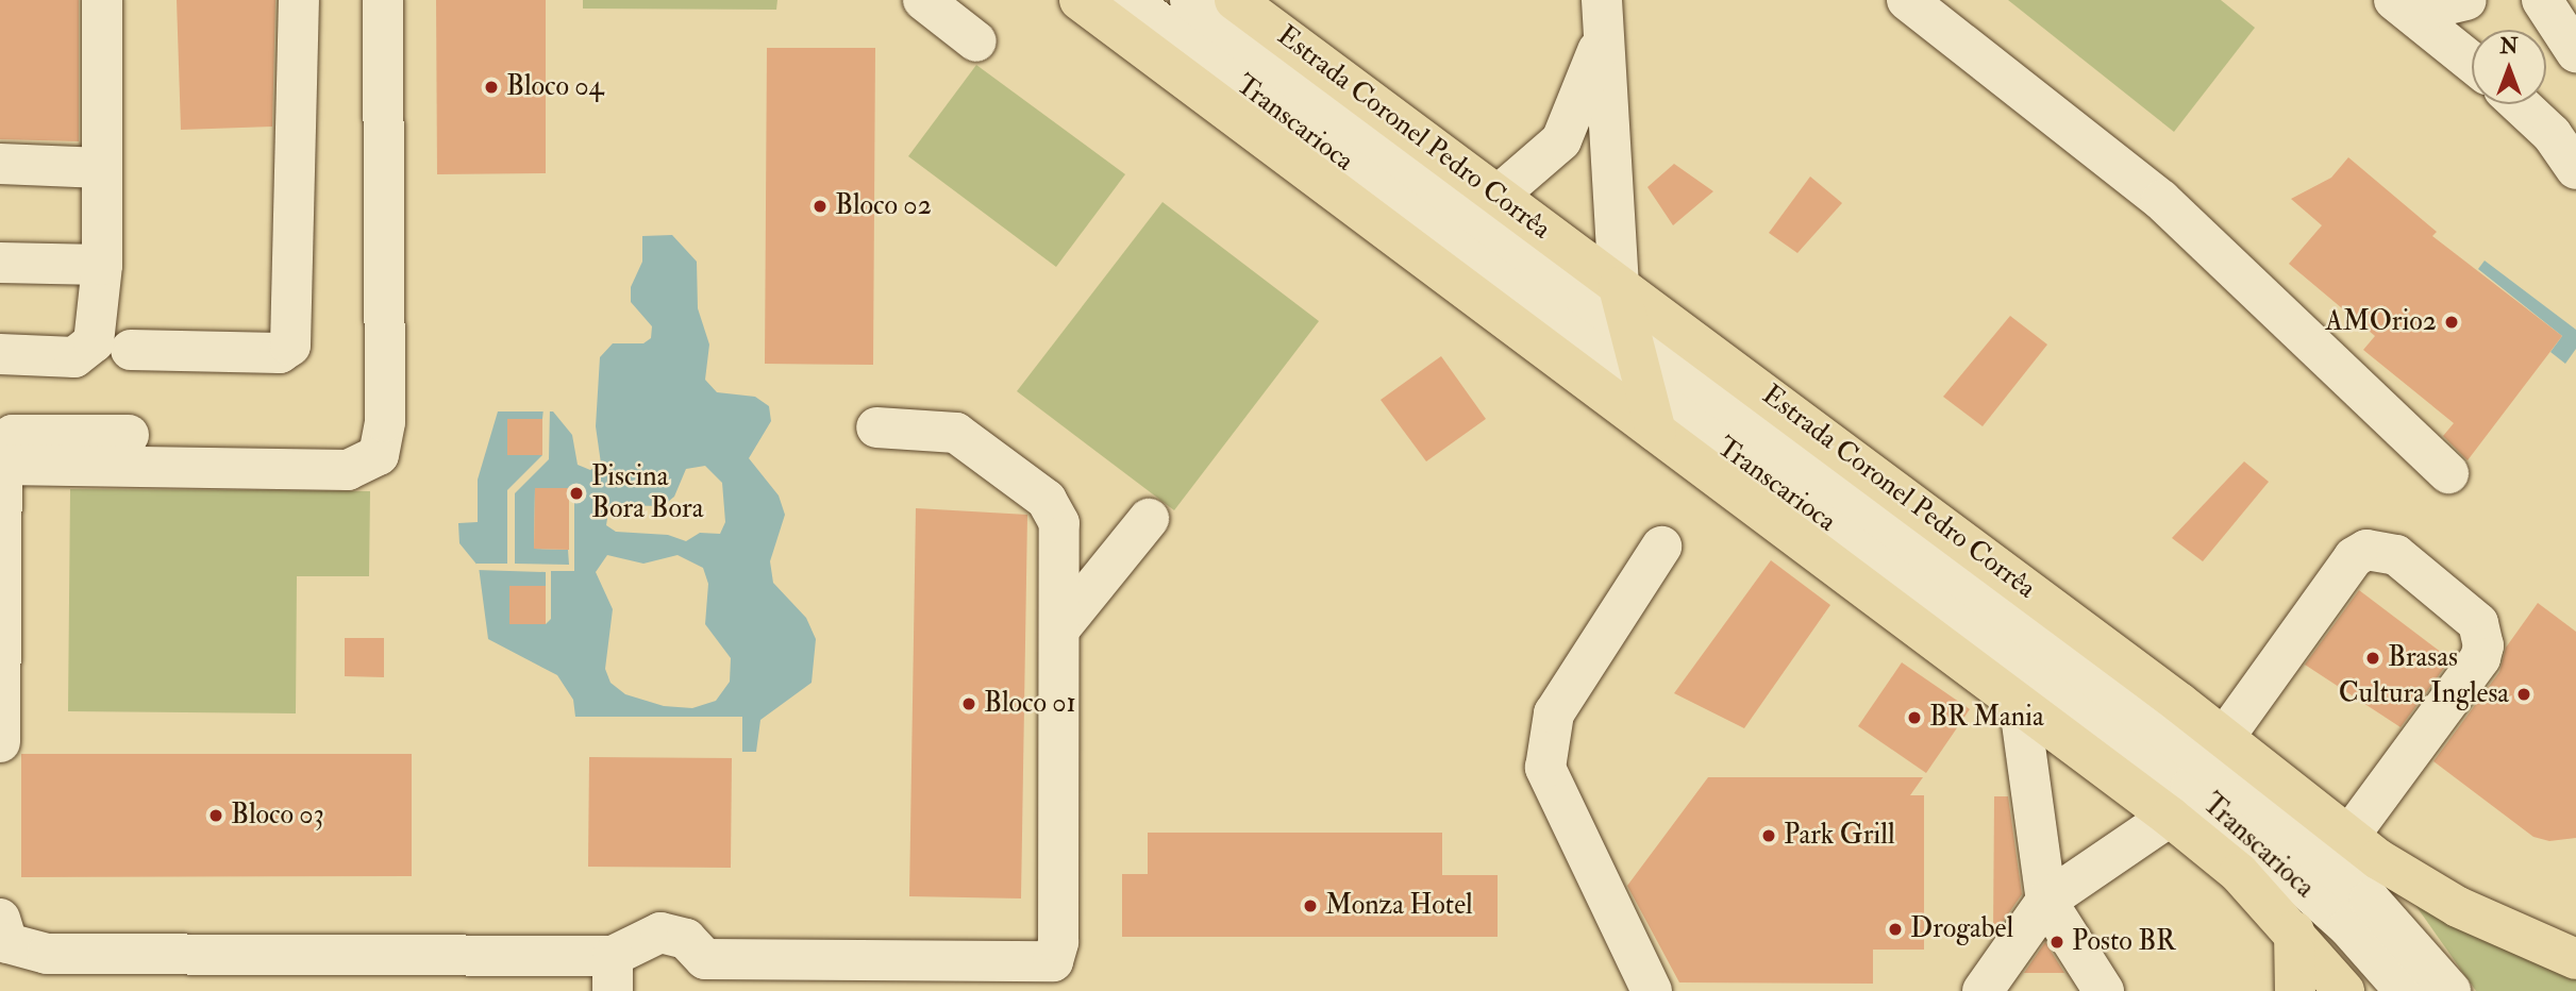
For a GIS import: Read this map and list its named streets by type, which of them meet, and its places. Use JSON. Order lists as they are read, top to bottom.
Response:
{
  "streets": {
    "main road": ["Estrada Coronel Pedro Corrêa"],
    "street": ["Transcarioca"]
  },
  "crossings": [
    ["Transcarioca", "Estrada Coronel Pedro Corrêa"]
  ],
  "places": [
    "Bloco 04",
    "Bloco 02",
    "AMOrio2",
    "Piscina Bora Bora",
    "Brasas",
    "Cultura Inglesa",
    "Bloco 01",
    "BR Mania",
    "Bloco 03",
    "Park Grill",
    "Monza Hotel",
    "Drogabel",
    "Posto BR"
  ],
  "north": "top"
}
